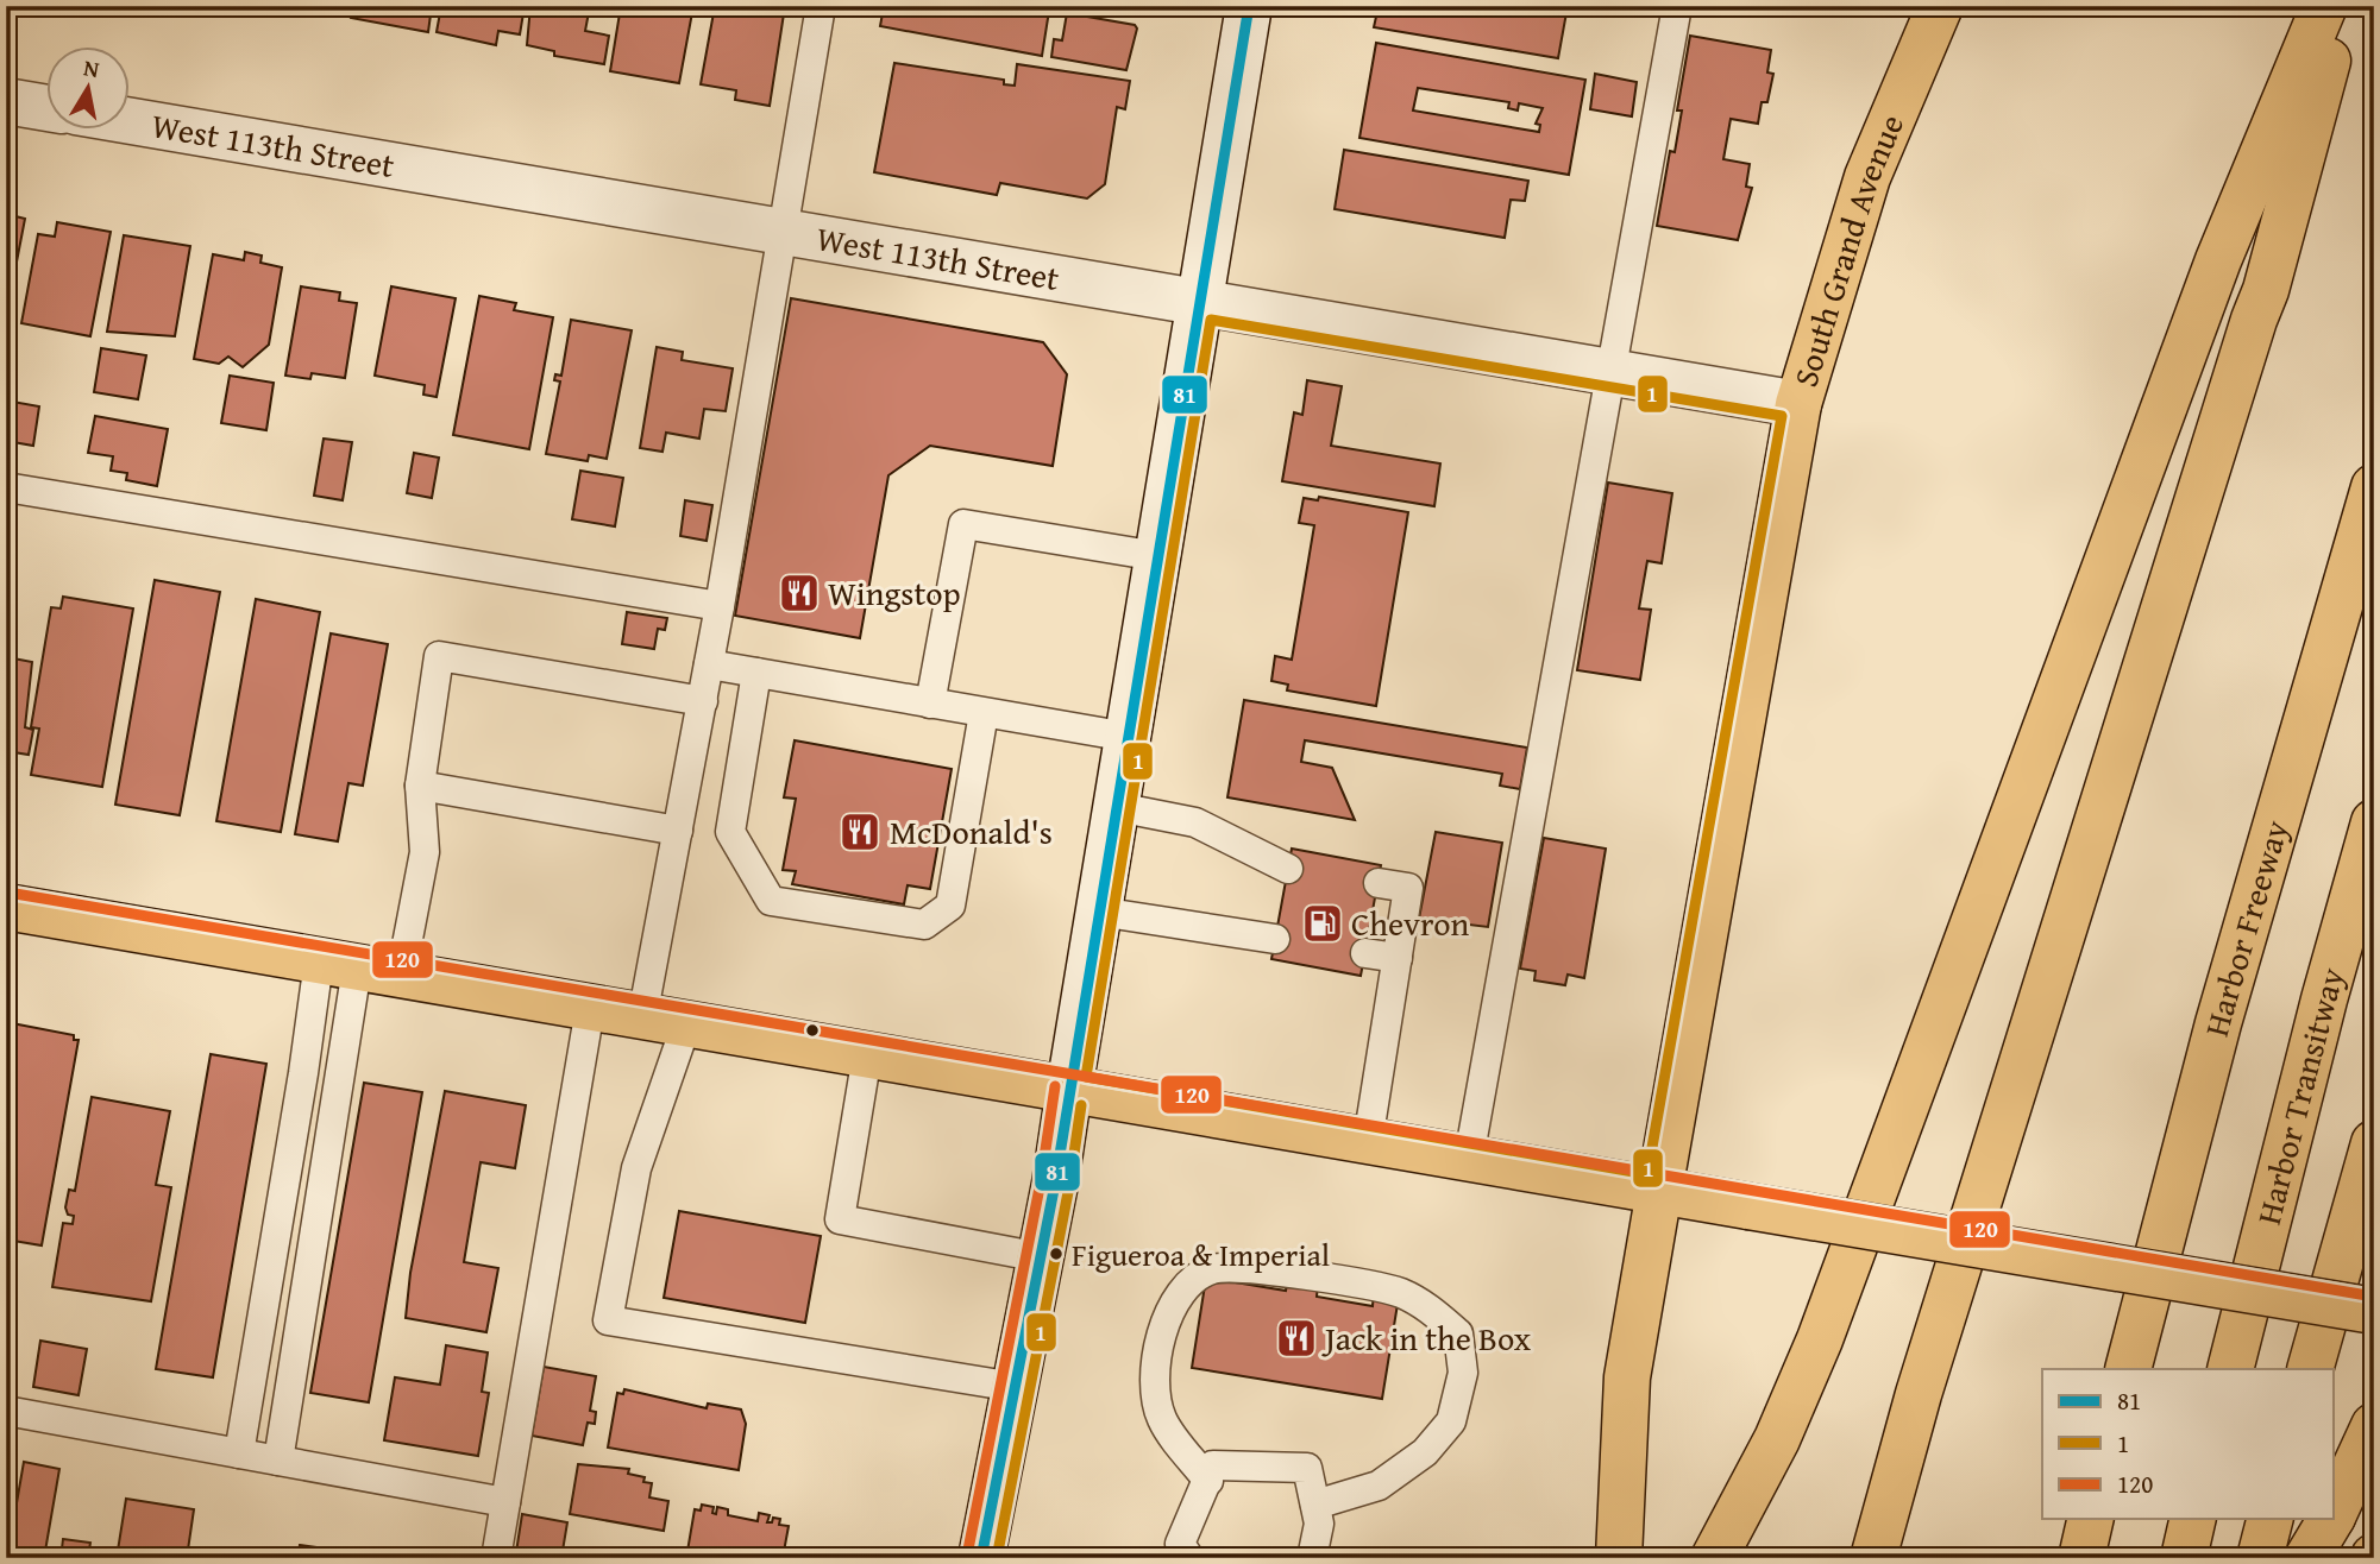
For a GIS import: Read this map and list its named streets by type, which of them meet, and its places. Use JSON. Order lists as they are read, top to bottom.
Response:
{
  "streets": {
    "main road": ["South Grand Avenue", "Harbor Freeway", "Harbor Transitway"],
    "street": ["West 113th Street"]
  },
  "crossings": [
    ["West 113th Street", "South Grand Avenue"]
  ],
  "places": {
    "restaurant": ["Wingstop", "McDonald's", "Jack in the Box"],
    "fuel station": ["Chevron"],
    "other": ["Figueroa & Imperial"]
  },
  "lines": ["transit line 81", "transit line 1", "transit line 120"],
  "legend": ["81", "1", "120"],
  "north": "top"
}
